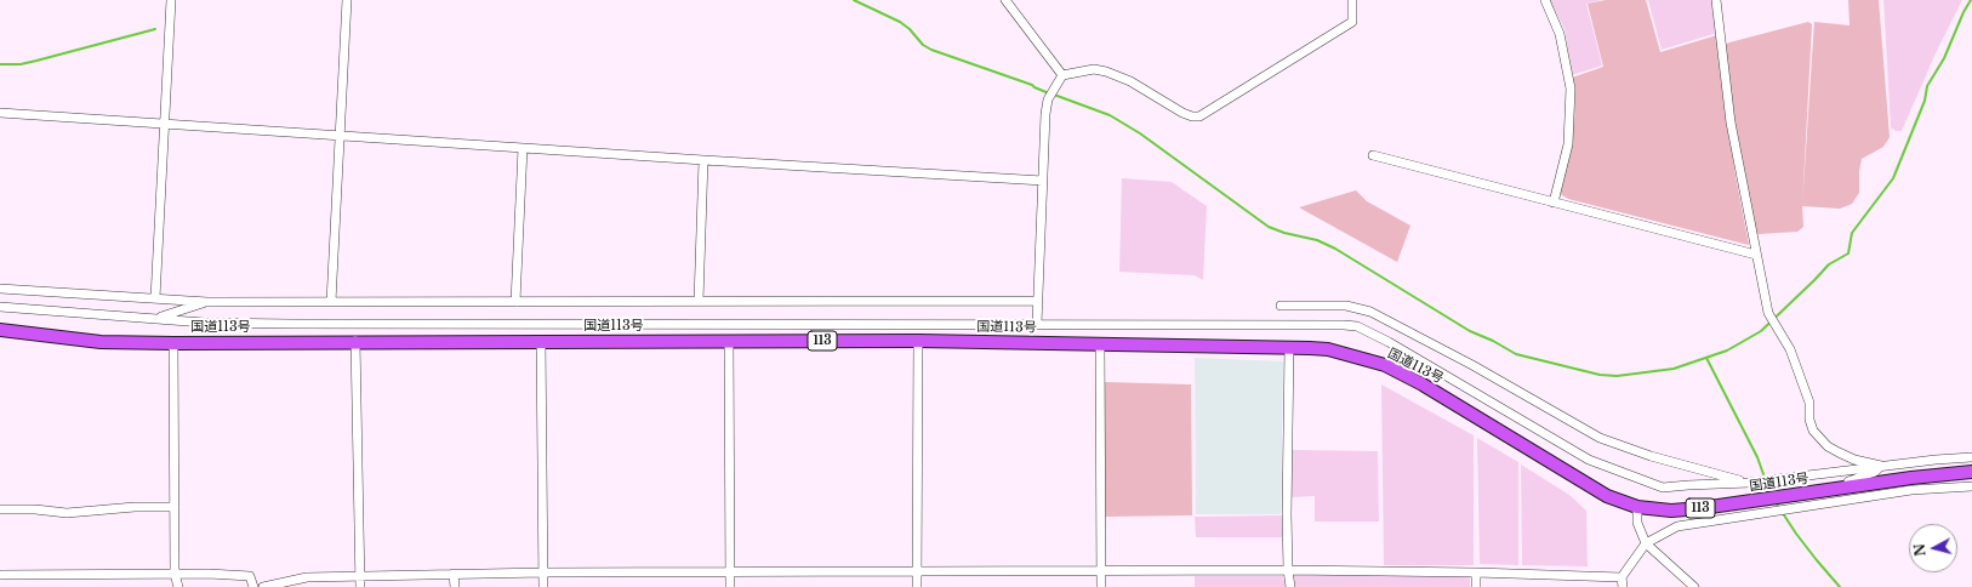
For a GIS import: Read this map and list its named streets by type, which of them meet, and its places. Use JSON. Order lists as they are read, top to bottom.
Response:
{
  "streets": {
    "highway": ["国道113号", "113"]
  },
  "north": "left"
}
